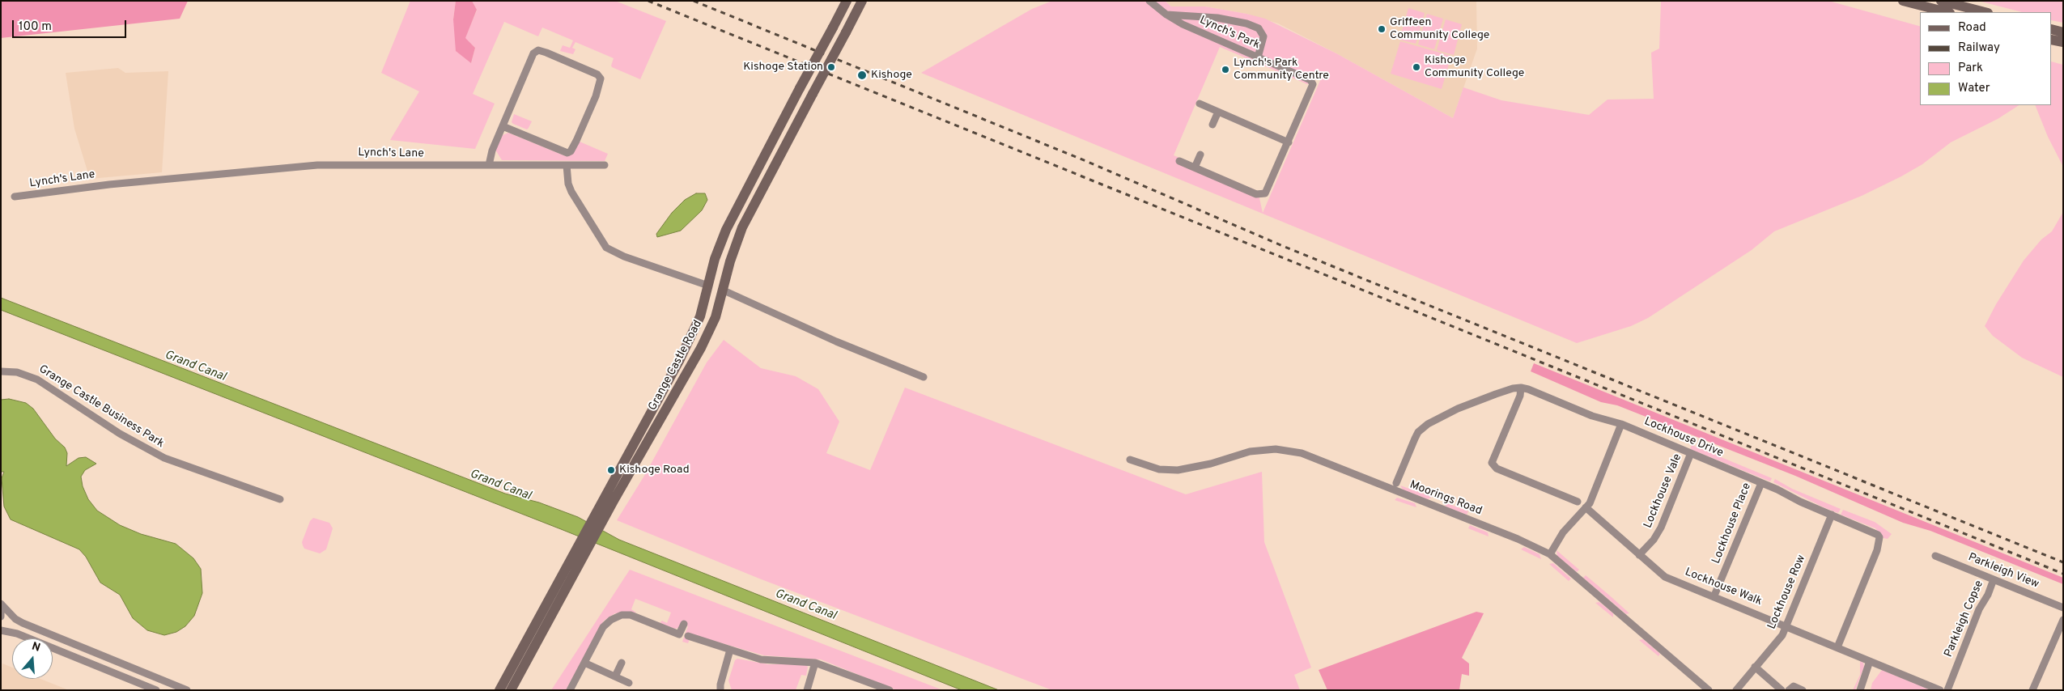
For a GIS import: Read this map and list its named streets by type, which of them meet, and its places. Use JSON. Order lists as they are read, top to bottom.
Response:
{
  "streets": {
    "main road": ["Grange Castle Road"],
    "street": [
      "Lynch's Park",
      "Lynch's Lane",
      "Grange Castle Business Park",
      "Lockhouse Drive",
      "Lockhouse Vale",
      "Moorings Road",
      "Lockhouse Place",
      "Parkleigh View",
      "Lockhouse Walk",
      "Lockhouse Row",
      "Parkleigh Copse"
    ]
  },
  "crossings": [
    ["Lockhouse Drive", "Lockhouse Vale"],
    ["Lockhouse Drive", "Lockhouse Place"],
    ["Lockhouse Drive", "Lockhouse Walk"],
    ["Lockhouse Drive", "Lockhouse Row"],
    ["Lockhouse Vale", "Lockhouse Walk"],
    ["Lockhouse Place", "Lockhouse Walk"],
    ["Parkleigh View", "Parkleigh Copse"],
    ["Lockhouse Walk", "Lockhouse Row"]
  ],
  "water": ["Grand Canal"],
  "places": [
    "Griffeen Community College",
    "Kishoge Station",
    "Kishoge Community College",
    "Lynch's Park Community Centre",
    "Kishoge",
    "Kishoge Road"
  ],
  "legend": [
    "Road",
    "Railway",
    "Park",
    "Water"
  ],
  "scale_bar": "100 m",
  "north": "top"
}
